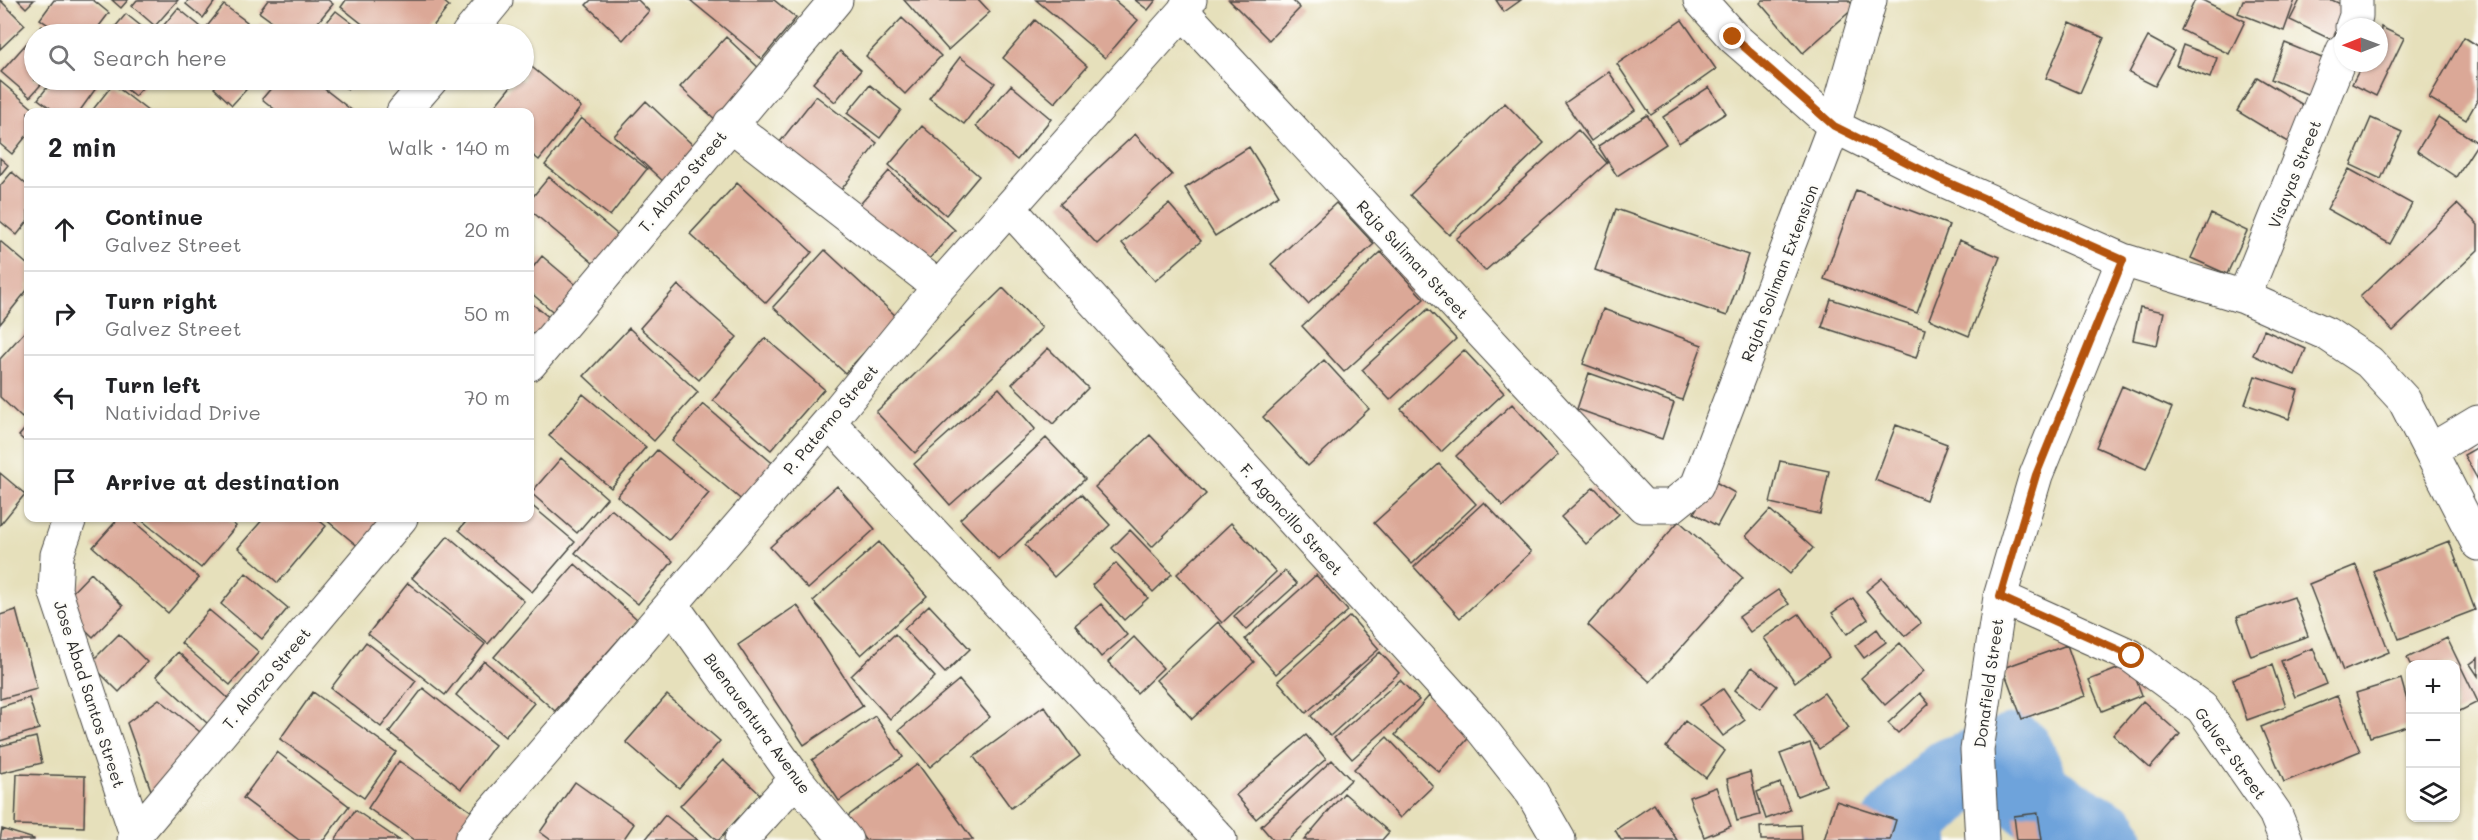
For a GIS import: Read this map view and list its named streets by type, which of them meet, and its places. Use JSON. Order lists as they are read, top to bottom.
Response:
{
  "streets": {
    "street": [
      "Visayas Street",
      "T. Alonzo Street",
      "Raja Suliman Street",
      "Rajah Soliman Extension",
      "P. Paterno Street",
      "F. Agoncillo Street",
      "Donafield Street",
      "Jose Abad Santos Street",
      "Buenaventura Avenue",
      "Galvez Street"
    ]
  },
  "crossings": [
    ["T. Alonzo Street", "Jose Abad Santos Street"],
    ["Raja Suliman Street", "Rajah Soliman Extension"],
    ["Raja Suliman Street", "P. Paterno Street"],
    ["P. Paterno Street", "F. Agoncillo Street"],
    ["P. Paterno Street", "Buenaventura Avenue"],
    ["Donafield Street", "Galvez Street"]
  ],
  "north": "left",
  "page": {
    "search": "Search here",
    "heading": ["2 min", "Walk · 140 m"],
    "list": [
      ["Continue", "Galvez Street", "20 m"],
      ["Turn right", "Galvez Street", "50 m"],
      ["Turn left", "Natividad Drive", "70 m"],
      "Arrive at destination"
    ],
    "map_buttons": ["+", "−"]
  }
}
